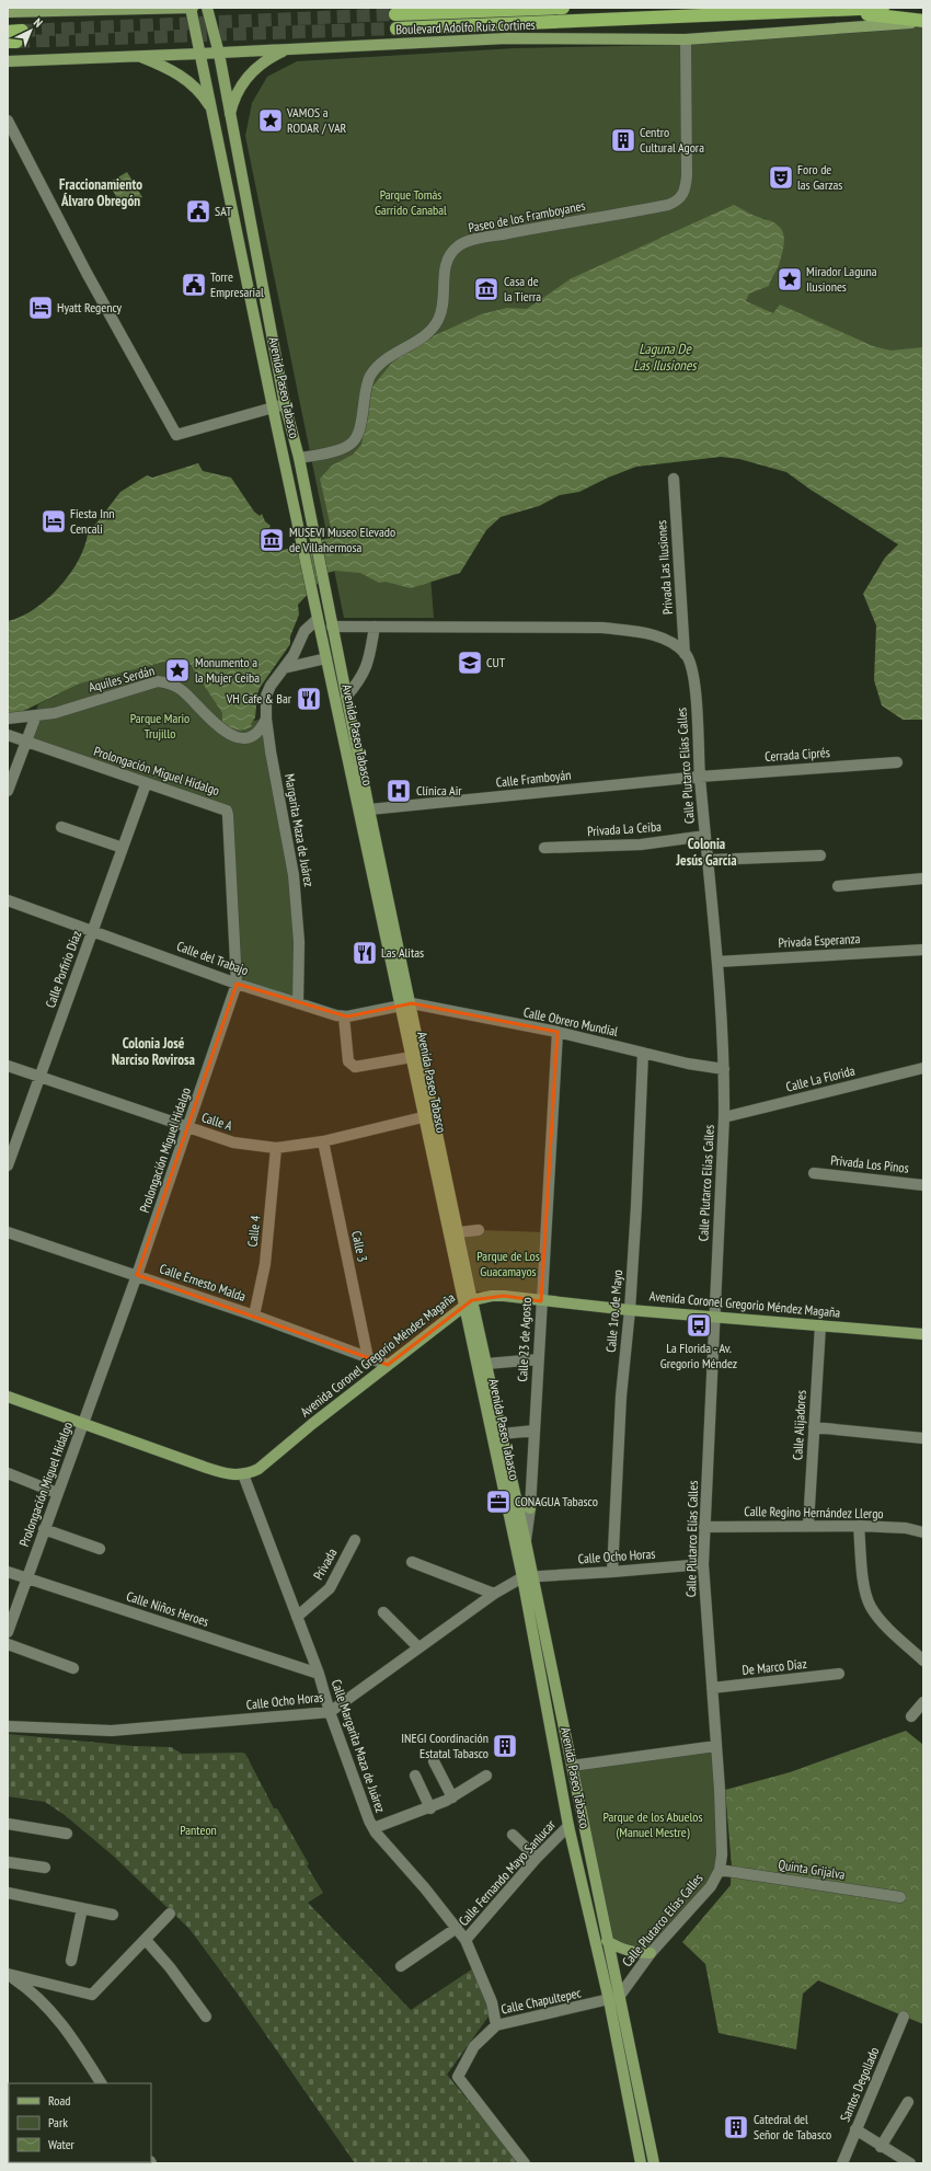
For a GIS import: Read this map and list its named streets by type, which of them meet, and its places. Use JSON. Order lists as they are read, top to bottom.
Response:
{
  "streets": {
    "main road": ["Boulevard Adolfo Ruiz Cortines", "Avenida Paseo Tabasco", "Avenida Coronel Gregorio Méndez Magaña"],
    "street": [
      "Paseo de los Framboyanes",
      "Privada Las Ilusiones",
      "Aquiles Serdán",
      "Cerrada Ciprés",
      "Calle Plutarco Elías Calles",
      "Prolongación Miguel Hidalgo",
      "Calle Framboyán",
      "Privada La Ceiba",
      "Margarita Maza de Juárez",
      "Privada Esperanza",
      "Calle del Trabajo",
      "Calle Porfirio Díaz",
      "Calle Obrero Mundial",
      "Calle La Florida",
      "Calle A",
      "Privada Los Pinos",
      "Calle 4",
      "Calle 3",
      "Calle Ernesto Malda",
      "Calle 1ro. de Mayo",
      "Calle 23 de Agosto",
      "Calle Alijadores",
      "Calle Regino Hernández Llergo",
      "Calle Ocho Horas",
      "Privada",
      "Calle Niños Heroes",
      "De Marco Díaz",
      "Calle Margarita Maza de Juárez",
      "Quinta Grijalva",
      "Calle Fernando Mayo Sanlucar",
      "Calle Chapultepec",
      "Santos Degollado"
    ]
  },
  "crossings": [
    ["Boulevard Adolfo Ruiz Cortines", "Paseo de los Framboyanes"],
    ["Boulevard Adolfo Ruiz Cortines", "Avenida Paseo Tabasco"],
    ["Paseo de los Framboyanes", "Avenida Paseo Tabasco"],
    ["Avenida Paseo Tabasco", "Calle Plutarco Elías Calles"],
    ["Avenida Paseo Tabasco", "Calle Framboyán"],
    ["Avenida Paseo Tabasco", "Margarita Maza de Juárez"],
    ["Avenida Paseo Tabasco", "Calle del Trabajo"],
    ["Avenida Paseo Tabasco", "Calle Obrero Mundial"],
    ["Avenida Paseo Tabasco", "Calle A"],
    ["Avenida Paseo Tabasco", "Avenida Coronel Gregorio Méndez Magaña"],
    ["Avenida Paseo Tabasco", "Calle 23 de Agosto"],
    ["Avenida Paseo Tabasco", "Calle Ocho Horas"],
    ["Avenida Paseo Tabasco", "Calle Fernando Mayo Sanlucar"],
    ["Avenida Paseo Tabasco", "Calle Chapultepec"],
    ["Privada Las Ilusiones", "Calle Plutarco Elías Calles"],
    ["Aquiles Serdán", "Margarita Maza de Juárez"],
    ["Cerrada Ciprés", "Calle Plutarco Elías Calles"],
    ["Cerrada Ciprés", "Calle Framboyán"],
    ["Calle Plutarco Elías Calles", "Calle Framboyán"],
    ["Calle Plutarco Elías Calles", "Privada La Ceiba"],
    ["Calle Plutarco Elías Calles", "Privada Esperanza"],
    ["Calle Plutarco Elías Calles", "Calle Obrero Mundial"],
    ["Calle Plutarco Elías Calles", "Calle La Florida"],
    ["Calle Plutarco Elías Calles", "Avenida Coronel Gregorio Méndez Magaña"],
    ["Calle Plutarco Elías Calles", "Calle Regino Hernández Llergo"],
    ["Calle Plutarco Elías Calles", "Calle Ocho Horas"],
    ["Calle Plutarco Elías Calles", "De Marco Díaz"],
    ["Calle Plutarco Elías Calles", "Quinta Grijalva"],
    ["Calle Plutarco Elías Calles", "Calle Chapultepec"],
    ["Prolongación Miguel Hidalgo", "Calle del Trabajo"],
    ["Prolongación Miguel Hidalgo", "Calle Porfirio Díaz"],
    ["Prolongación Miguel Hidalgo", "Calle A"],
    ["Prolongación Miguel Hidalgo", "Calle Ernesto Malda"],
    ["Prolongación Miguel Hidalgo", "Avenida Coronel Gregorio Méndez Magaña"],
    ["Prolongación Miguel Hidalgo", "Calle Niños Heroes"],
    ["Margarita Maza de Juárez", "Calle del Trabajo"],
    ["Calle del Trabajo", "Calle Porfirio Díaz"],
    ["Calle del Trabajo", "Calle Obrero Mundial"],
    ["Calle Porfirio Díaz", "Calle A"],
    ["Calle Obrero Mundial", "Calle 1ro. de Mayo"],
    ["Calle Obrero Mundial", "Calle 23 de Agosto"],
    ["Calle A", "Calle 4"],
    ["Calle A", "Calle 3"],
    ["Calle 4", "Calle Ernesto Malda"],
    ["Calle 3", "Calle Ernesto Malda"],
    ["Calle Ernesto Malda", "Avenida Coronel Gregorio Méndez Magaña"],
    ["Avenida Coronel Gregorio Méndez Magaña", "Calle 1ro. de Mayo"],
    ["Avenida Coronel Gregorio Méndez Magaña", "Calle 23 de Agosto"],
    ["Avenida Coronel Gregorio Méndez Magaña", "Calle Alijadores"],
    ["Avenida Coronel Gregorio Méndez Magaña", "Calle Margarita Maza de Juárez"],
    ["Calle 1ro. de Mayo", "Calle Ocho Horas"],
    ["Calle Alijadores", "Calle Regino Hernández Llergo"],
    ["Calle Ocho Horas", "Calle Margarita Maza de Juárez"],
    ["Privada", "Calle Margarita Maza de Juárez"],
    ["Calle Niños Heroes", "Calle Margarita Maza de Juárez"],
    ["Calle Margarita Maza de Juárez", "Calle Fernando Mayo Sanlucar"],
    ["Calle Margarita Maza de Juárez", "Calle Chapultepec"]
  ],
  "districts": ["Fraccionamiento Álvaro Obregón", "Colonia Jesús García", "Colonia José Narciso Rovirosa"],
  "water": ["Laguna De Las Ilusiones"],
  "parks": [
    "Parque Tomás Garrido Canabal",
    "Parque Mario Trujillo",
    "Parque de Los Guacamayos",
    "Parque de los Abuelos (Manuel Mestre)",
    "Panteon"
  ],
  "places": {
    "place": ["VAMOS a RODAR / VAR", "Mirador Laguna Ilusiones", "Monumento a la Mujer Ceiba"],
    "building": ["Centro Cultural Agora", "INEGI Coordinación Estatal Tabasco", "Catedral del Señor de Tabasco"],
    "theatre": ["Foro de las Garzas"],
    "public building": ["SAT", "Torre Empresarial"],
    "museum": ["Casa de la Tierra", "MUSEVI Museo Elevado de Villahermosa"],
    "hotel": ["Hyatt Regency", "Fiesta Inn Cencali"],
    "school or university": ["CUT"],
    "restaurant": ["VH Cafe & Bar", "Las Alitas"],
    "hospital": ["Clínica Air"],
    "bus stop": ["La Florida - Av. Gregorio Méndez"],
    "office": ["CONAGUA Tabasco"]
  },
  "legend": ["Road", "Park", "Water"],
  "north": "top right"
}
